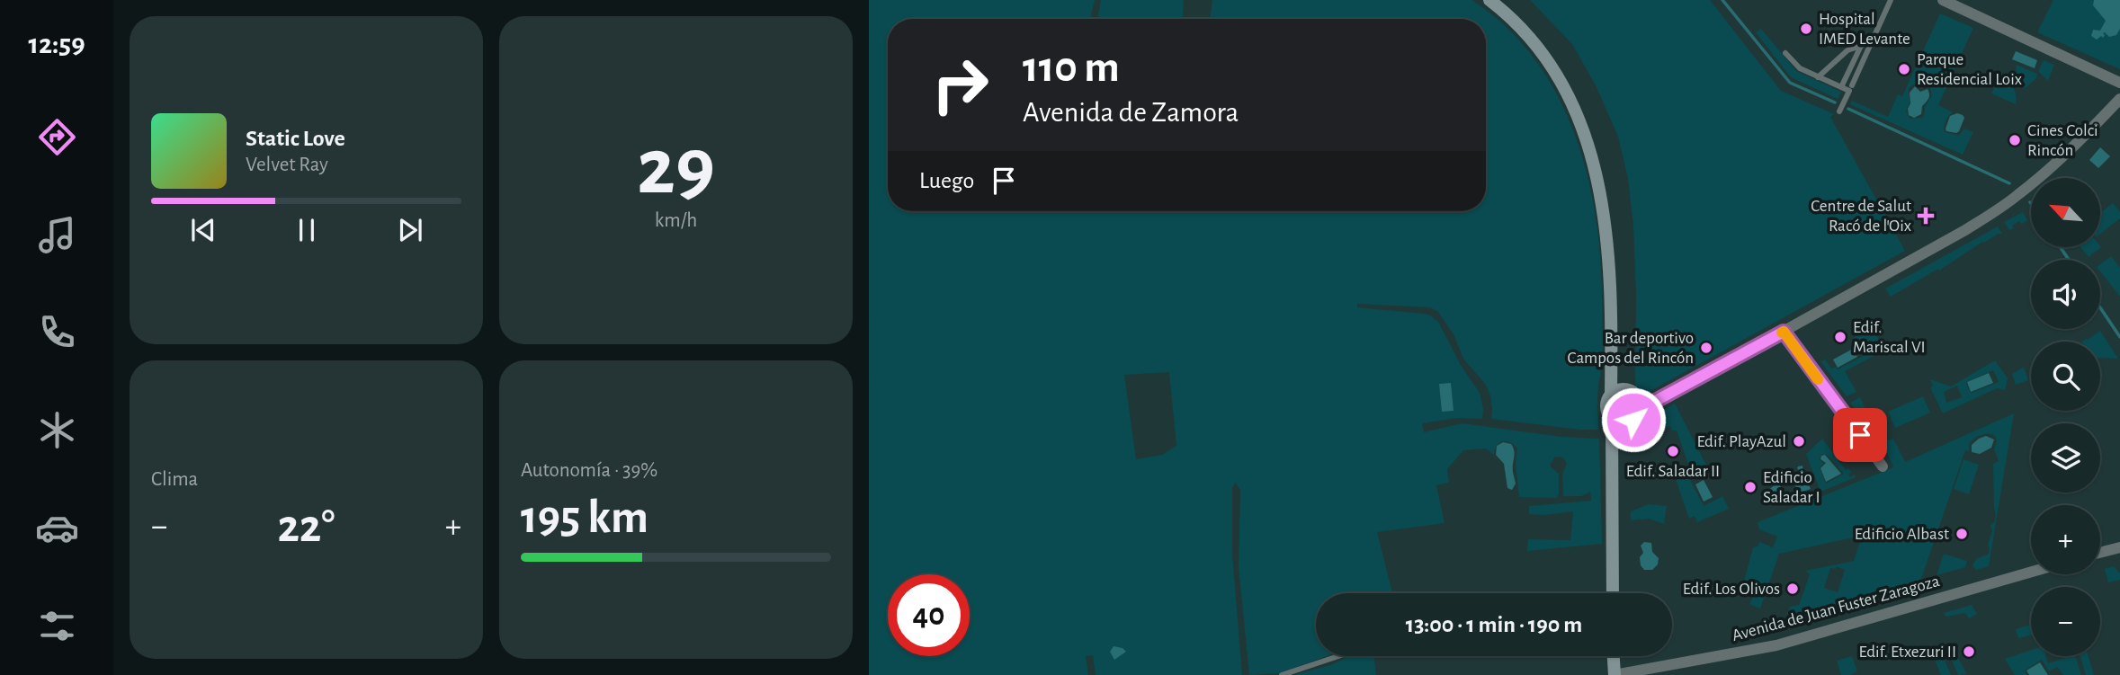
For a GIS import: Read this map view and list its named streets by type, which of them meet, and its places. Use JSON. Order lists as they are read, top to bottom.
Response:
{
  "streets": {
    "street": ["Avenida de Juan Fuster Zaragoza"]
  },
  "places": {
    "other": [
      "Hospital IMED Levante",
      "Parque Residencial Loix",
      "Cines Colci Rincón",
      "Edif. Mariscal VI",
      "Bar deportivo Campos del Rincón",
      "Edif. PlayAzul",
      "Edif. Saladar II",
      "Edificio Saladar I",
      "Edificio Albast",
      "Edif. Los Olivos",
      "Edif. Etxezuri II"
    ],
    "health": ["Centre de Salut Racó de l'Oix"]
  },
  "north": "top left",
  "page": {
    "tabs": "12:59",
    "tile": [
      ["29", "km/h"],
      "Clima",
      ["Autonomía · 39%", "195 km"]
    ],
    "turn": ["110 m", "Avenida de Zamora"],
    "song": ["Static Love", "Velvet Ray"],
    "then": "Luego",
    "map_buttons": ["+", "−"],
    "heat": ["−", "22°", "+"],
    "limit": "40",
    "trip": "13:00 · 1 min · 190 m"
  }
}
